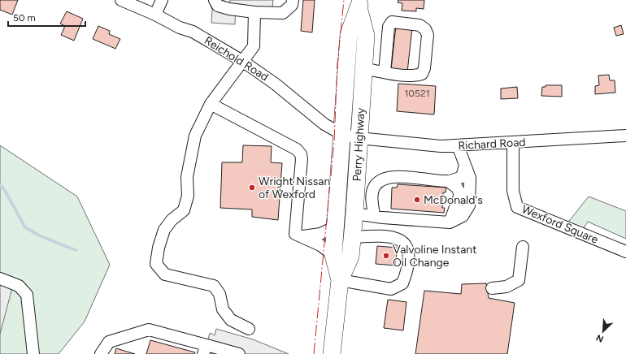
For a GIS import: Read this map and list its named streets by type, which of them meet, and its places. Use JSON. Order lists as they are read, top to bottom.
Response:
{
  "streets": {
    "highway": ["Perry Highway"],
    "street": ["Reichold Road", "Richard Road", "Wexford Square"]
  },
  "crossings": [
    ["Reichold Road", "Richard Road"],
    ["Reichold Road", "Perry Highway"],
    ["Richard Road", "Perry Highway"],
    ["Richard Road", "Wexford Square"]
  ],
  "places": ["Wright Nissan of Wexford", "McDonald's", "Valvoline Instant Oil Change"],
  "house_numbers": ["10521"],
  "scale_bar": "50 m",
  "north": "bottom left"
}
